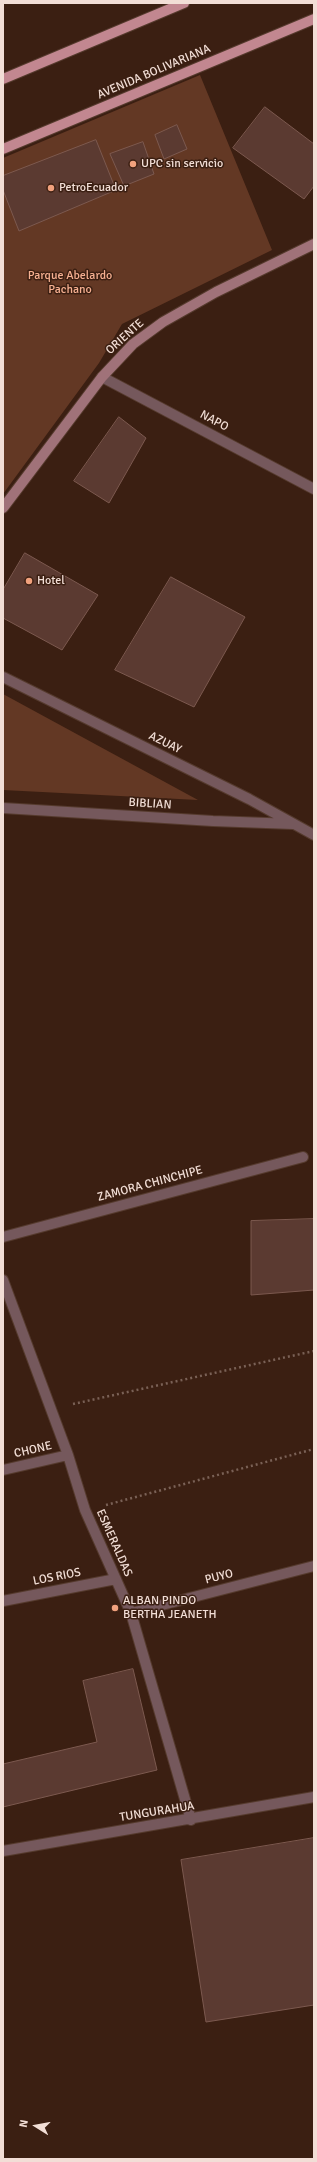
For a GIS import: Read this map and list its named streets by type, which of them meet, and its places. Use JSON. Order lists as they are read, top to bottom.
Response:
{
  "streets": {
    "main road": ["AVENIDA BOLIVARIANA", "ORIENTE"],
    "street": [
      "NAPO",
      "AZUAY",
      "BIBLIAN",
      "ZAMORA CHINCHIPE",
      "CHONE",
      "ESMERALDAS",
      "LOS RIOS",
      "PUYO",
      "TUNGURAHUA"
    ]
  },
  "crossings": [
    ["ORIENTE", "NAPO"],
    ["AZUAY", "BIBLIAN"],
    ["CHONE", "ESMERALDAS"],
    ["ESMERALDAS", "LOS RIOS"],
    ["ESMERALDAS", "PUYO"],
    ["ESMERALDAS", "TUNGURAHUA"]
  ],
  "parks": ["Parque Abelardo Pachano"],
  "places": [
    "UPC sin servicio",
    "PetroEcuador",
    "Hotel",
    "ALBAN PINDO BERTHA JEANETH"
  ],
  "north": "left"
}
